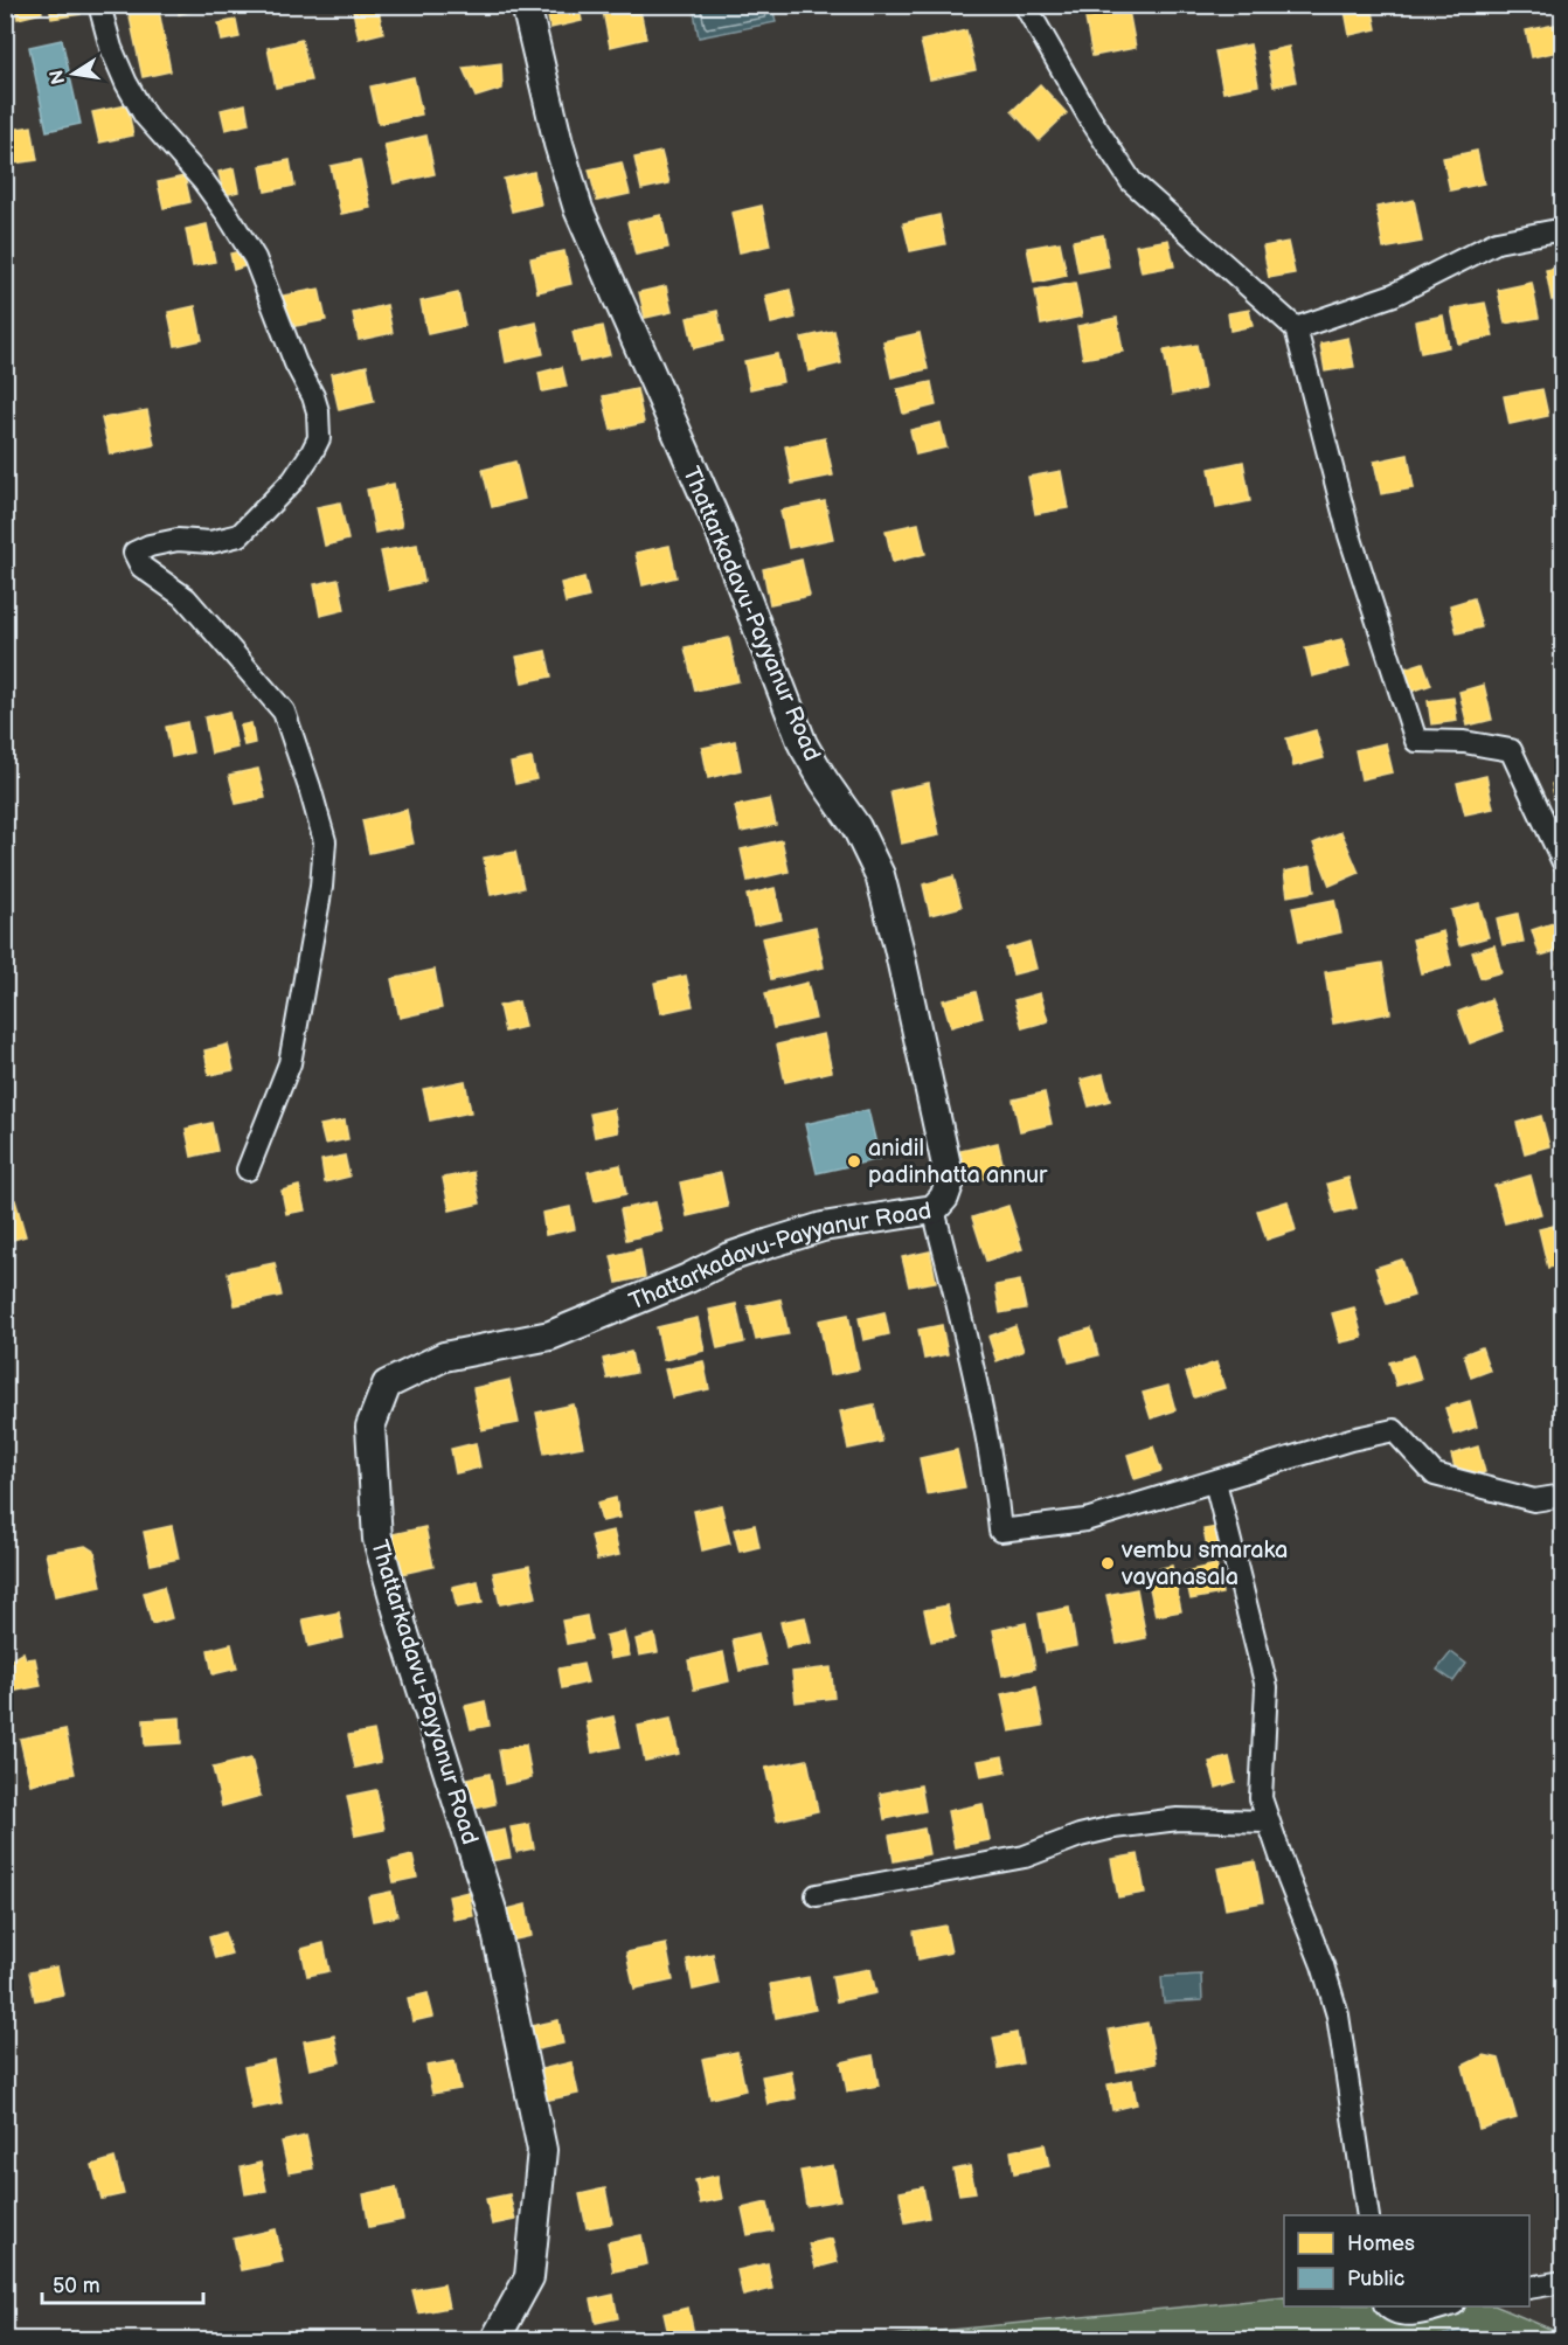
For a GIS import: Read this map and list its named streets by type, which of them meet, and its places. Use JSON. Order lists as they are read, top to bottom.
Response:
{
  "streets": {
    "main road": ["Thattarkadavu-Payyanur Road"]
  },
  "places": ["anidil padinhatta annur", "vembu smaraka vayanasala"],
  "legend": ["Homes", "Public"],
  "scale_bar": "50 m",
  "north": "left"
}
